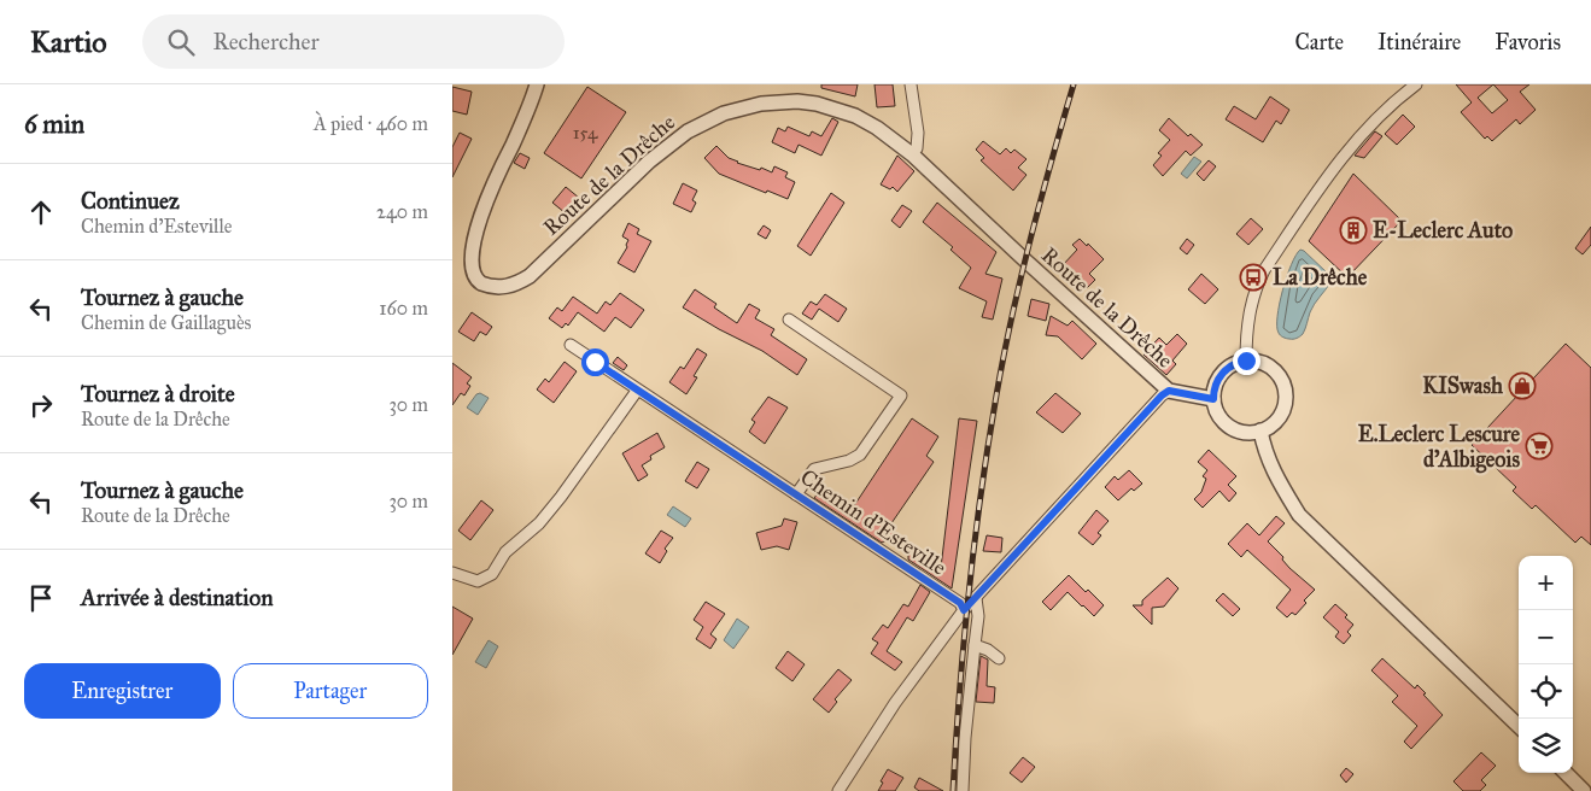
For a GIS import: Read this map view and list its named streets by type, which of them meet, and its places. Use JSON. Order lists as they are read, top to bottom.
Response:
{
  "streets": {
    "street": ["Route de la Drêche", "Chemin d'Esteville"]
  },
  "places": {
    "building": ["E-Leclerc Auto"],
    "bus stop": ["La Drêche"],
    "shop": ["KISwash"],
    "supermarket": ["E.Leclerc Lescure d'Albigeois"]
  },
  "house_numbers": ["154"],
  "page": {
    "header": "Kartio",
    "search": "Rechercher",
    "nav": ["Carte", "Itinéraire", "Favoris"],
    "heading": ["6 min", "À pied · 460 m"],
    "list": [
      ["Continuez", "Chemin d'Esteville", "240 m"],
      ["Tournez à gauche", "Chemin de Gaillaguès", "160 m"],
      ["Tournez à droite", "Route de la Drêche", "30 m"],
      ["Tournez à gauche", "Route de la Drêche", "30 m"],
      "Arrivée à destination"
    ],
    "map_buttons": ["+", "−"],
    "buttons": ["Enregistrer", "Partager"]
  }
}
